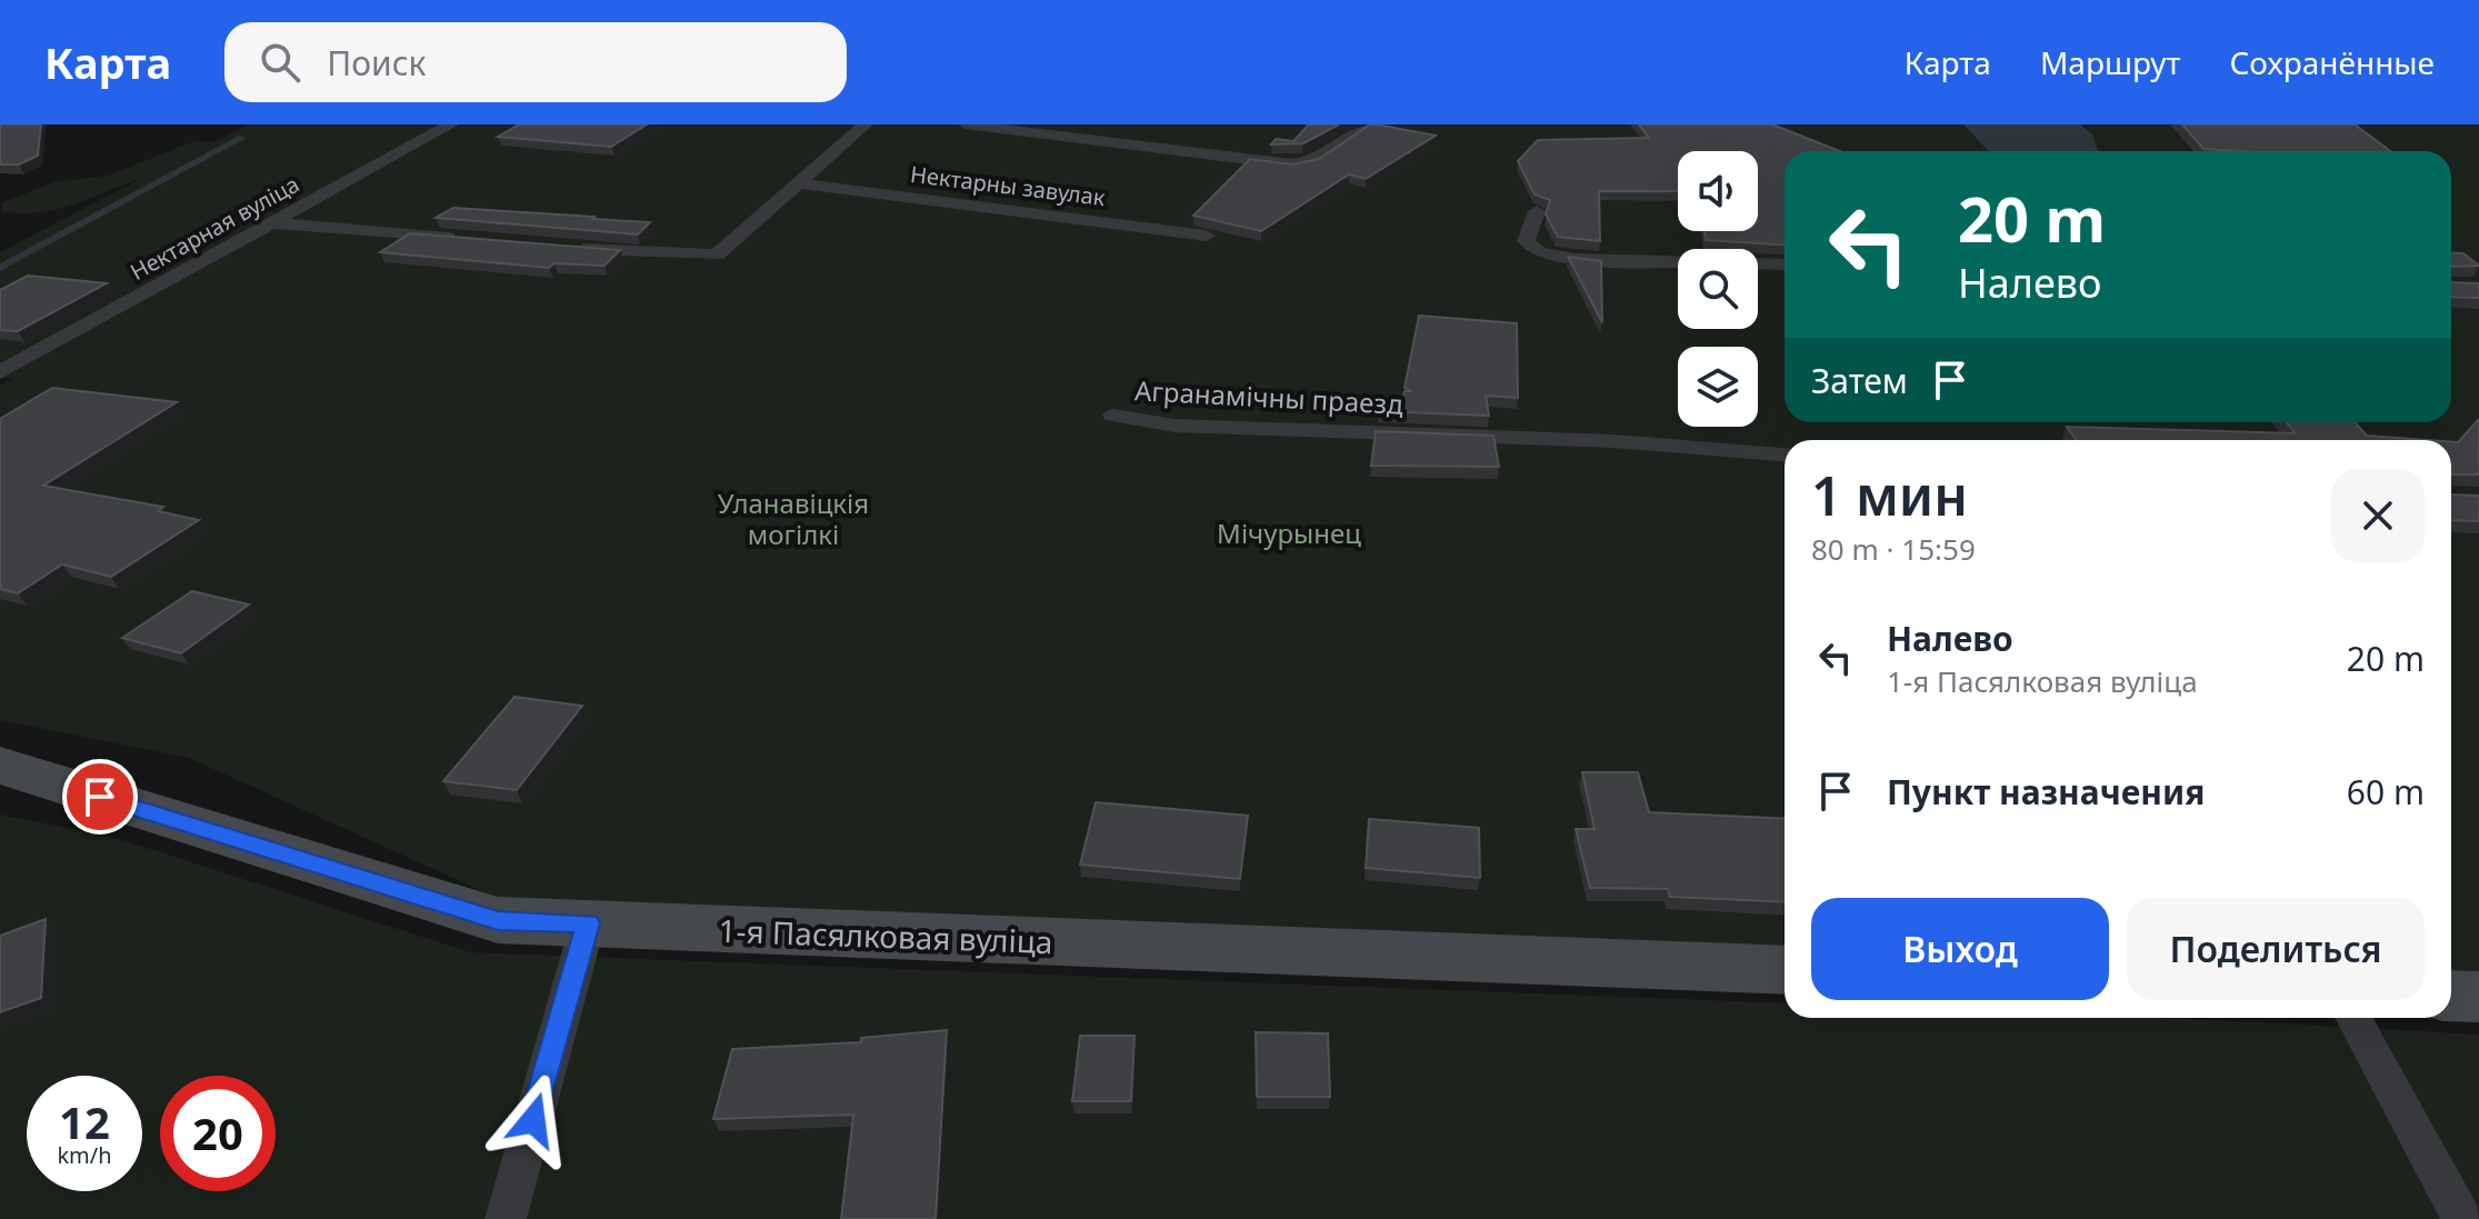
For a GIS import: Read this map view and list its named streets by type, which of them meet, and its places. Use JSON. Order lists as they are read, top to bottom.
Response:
{
  "streets": {
    "street": ["1-я Пасялковая вуліца"],
    "lane": ["Нектарны завулак", "Нектарная вуліца", "Агранамічны праезд"]
  },
  "parks": ["Уланавіцкія могілкі", "Мічурынец"],
  "page": {
    "header": "Карта",
    "search": "Поиск",
    "nav": ["Карта", "Маршрут", "Сохранённые"],
    "turn": ["20 m", "Налево"],
    "then": "Затем",
    "heading": ["1 мин", "80 m · 15:59"],
    "list": [
      {
        "name": "Налево",
        "note": "1-я Пасялковая вуліца",
        "value": "20 m"
      },
      {
        "name": "Пункт назначения",
        "value": "60 m"
      }
    ],
    "buttons": ["Выход", "Поделиться"],
    "speed": "12 km/h",
    "limit": "20"
  }
}
